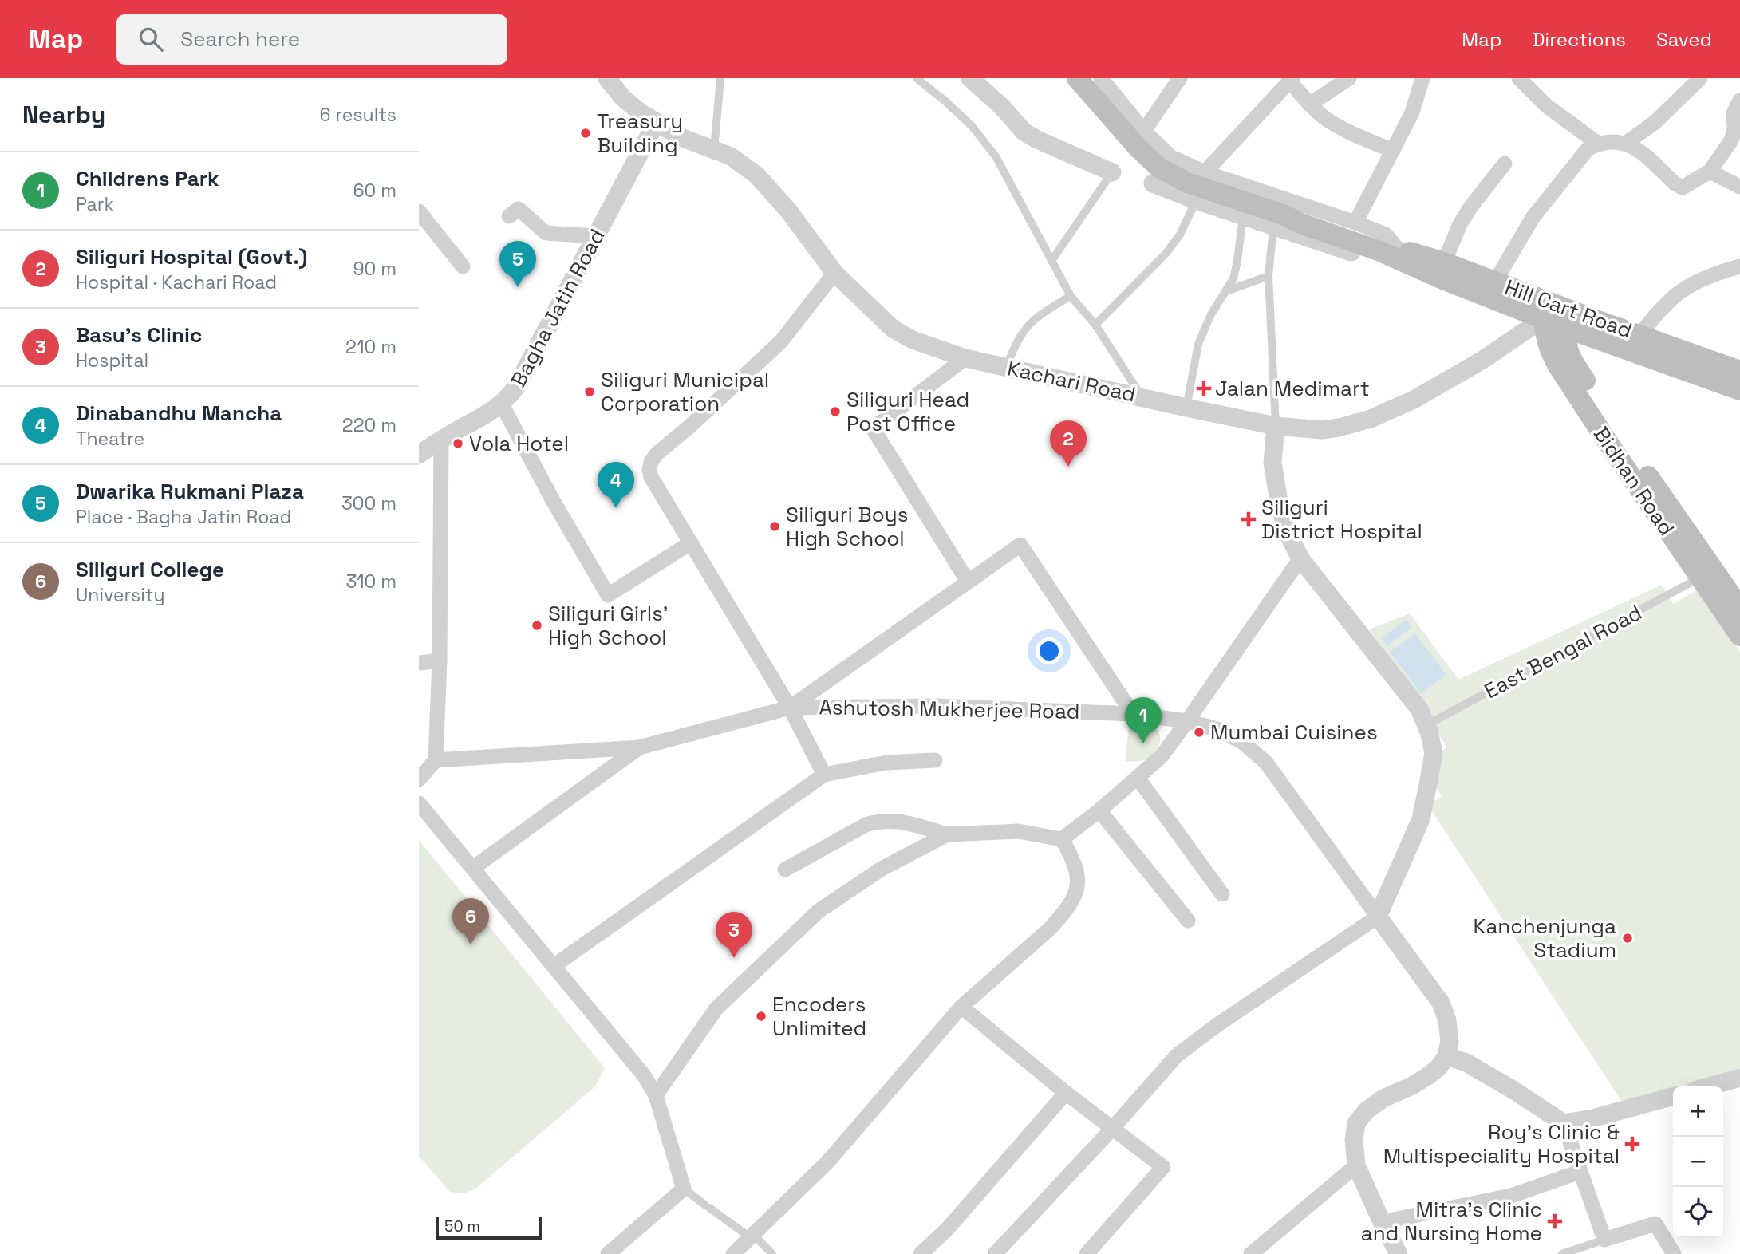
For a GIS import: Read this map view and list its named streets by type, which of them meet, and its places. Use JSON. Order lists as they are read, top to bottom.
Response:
{
  "streets": {
    "main road": ["Hill Cart Road", "Bidhan Road"],
    "street": ["Bagha Jatin Road", "Kachari Road", "Ashutosh Mukherjee Road"],
    "lane": ["East Bengal Road"]
  },
  "crossings": [
    ["Bagha Jatin Road", "Kachari Road"],
    ["Hill Cart Road", "Kachari Road"],
    ["Hill Cart Road", "Bidhan Road"],
    ["Kachari Road", "Bidhan Road"],
    ["Bidhan Road", "East Bengal Road"]
  ],
  "places": {
    "other": [
      "Treasury Building",
      "Siliguri Municipal Corporation",
      "Siliguri Head Post Office",
      "Vola Hotel",
      "Siliguri Boys High School",
      "Siliguri Girls' High School",
      "Mumbai Cuisines",
      "Kanchenjunga Stadium",
      "Encoders Unlimited"
    ],
    "health": [
      "Jalan Medimart",
      "Siliguri District Hospital",
      "Roy's Clinic & Multispeciality Hospital",
      "Mitra's Clinic and Nursing Home"
    ]
  },
  "scale_bar": "50 m",
  "page": {
    "header": "Map",
    "search": "Search here",
    "nav": ["Map", "Directions", "Saved"],
    "heading": ["Nearby", "6 results"],
    "list": [
      {
        "mark": "1",
        "name": "Childrens Park",
        "note": "Park",
        "value": "60 m"
      },
      {
        "mark": "2",
        "name": "Siliguri Hospital (Govt.)",
        "note": "Hospital · Kachari Road",
        "value": "90 m"
      },
      {
        "mark": "3",
        "name": "Basu's Clinic",
        "note": "Hospital",
        "value": "210 m"
      },
      {
        "mark": "4",
        "name": "Dinabandhu Mancha",
        "note": "Theatre",
        "value": "220 m"
      },
      {
        "mark": "5",
        "name": "Dwarika Rukmani Plaza",
        "note": "Place · Bagha Jatin Road",
        "value": "300 m"
      },
      {
        "mark": "6",
        "name": "Siliguri College",
        "note": "University",
        "value": "310 m"
      }
    ],
    "pins": [
      "5",
      "2",
      "4",
      "1",
      "6",
      "3"
    ],
    "map_buttons": ["+", "−"],
    "scale": "50 m"
  }
}
